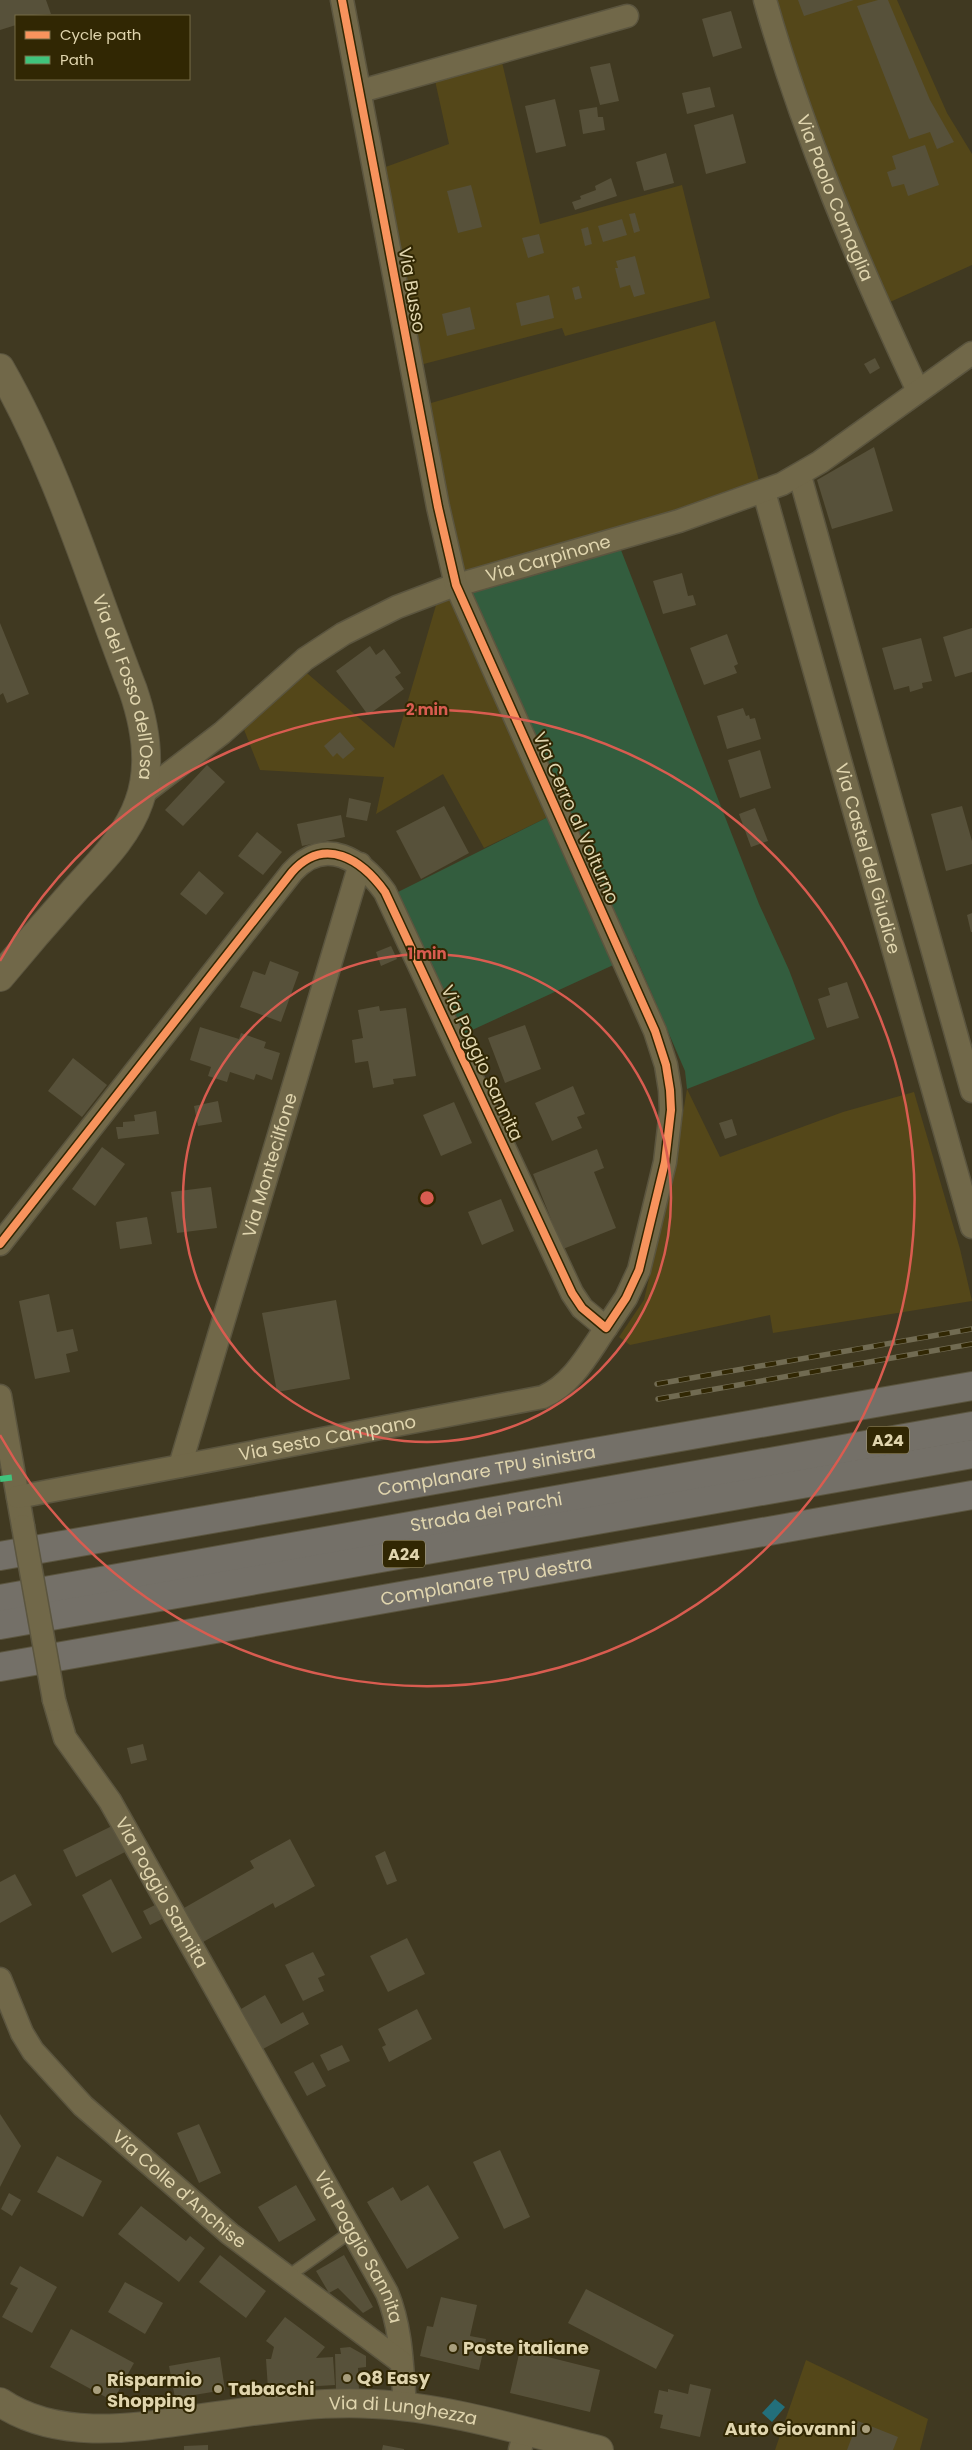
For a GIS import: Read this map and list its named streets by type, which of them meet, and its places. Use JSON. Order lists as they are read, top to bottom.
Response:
{
  "streets": {
    "highway": [
      "A24",
      "Complanare TPU sinistra",
      "Strada dei Parchi",
      "Complanare TPU destra"
    ],
    "street": [
      "Via Paolo Cornaglia",
      "Via Busso",
      "Via Carpinone",
      "Via del Fosso dell'Osa",
      "Via Cerro al Volturno",
      "Via Castel del Giudice",
      "Via Poggio Sannita",
      "Via Montecilfone",
      "Via Sesto Campano",
      "Via Colle d'Anchise",
      "Via di Lunghezza"
    ]
  },
  "crossings": [
    ["Via Paolo Cornaglia", "Via Carpinone"],
    ["Via Busso", "Via Carpinone"],
    ["Via Busso", "Via Cerro al Volturno"],
    ["Via Carpinone", "Via del Fosso dell'Osa"],
    ["Via Carpinone", "Via Cerro al Volturno"],
    ["Via Carpinone", "Via Castel del Giudice"],
    ["Via Cerro al Volturno", "Via Poggio Sannita"],
    ["Via Cerro al Volturno", "Via Sesto Campano"],
    ["Via Poggio Sannita", "Via Montecilfone"],
    ["Via Poggio Sannita", "Via Sesto Campano"],
    ["Via Poggio Sannita", "Via Colle d'Anchise"],
    ["Via Poggio Sannita", "Via di Lunghezza"],
    ["Via Montecilfone", "Via Sesto Campano"]
  ],
  "places": [
    "Poste italiane",
    "Q8 Easy",
    "Tabacchi",
    "Risparmio Shopping",
    "Auto Giovanni"
  ],
  "legend": ["Cycle path", "Path"],
  "rings": ["2 min", "1 min"]
}
